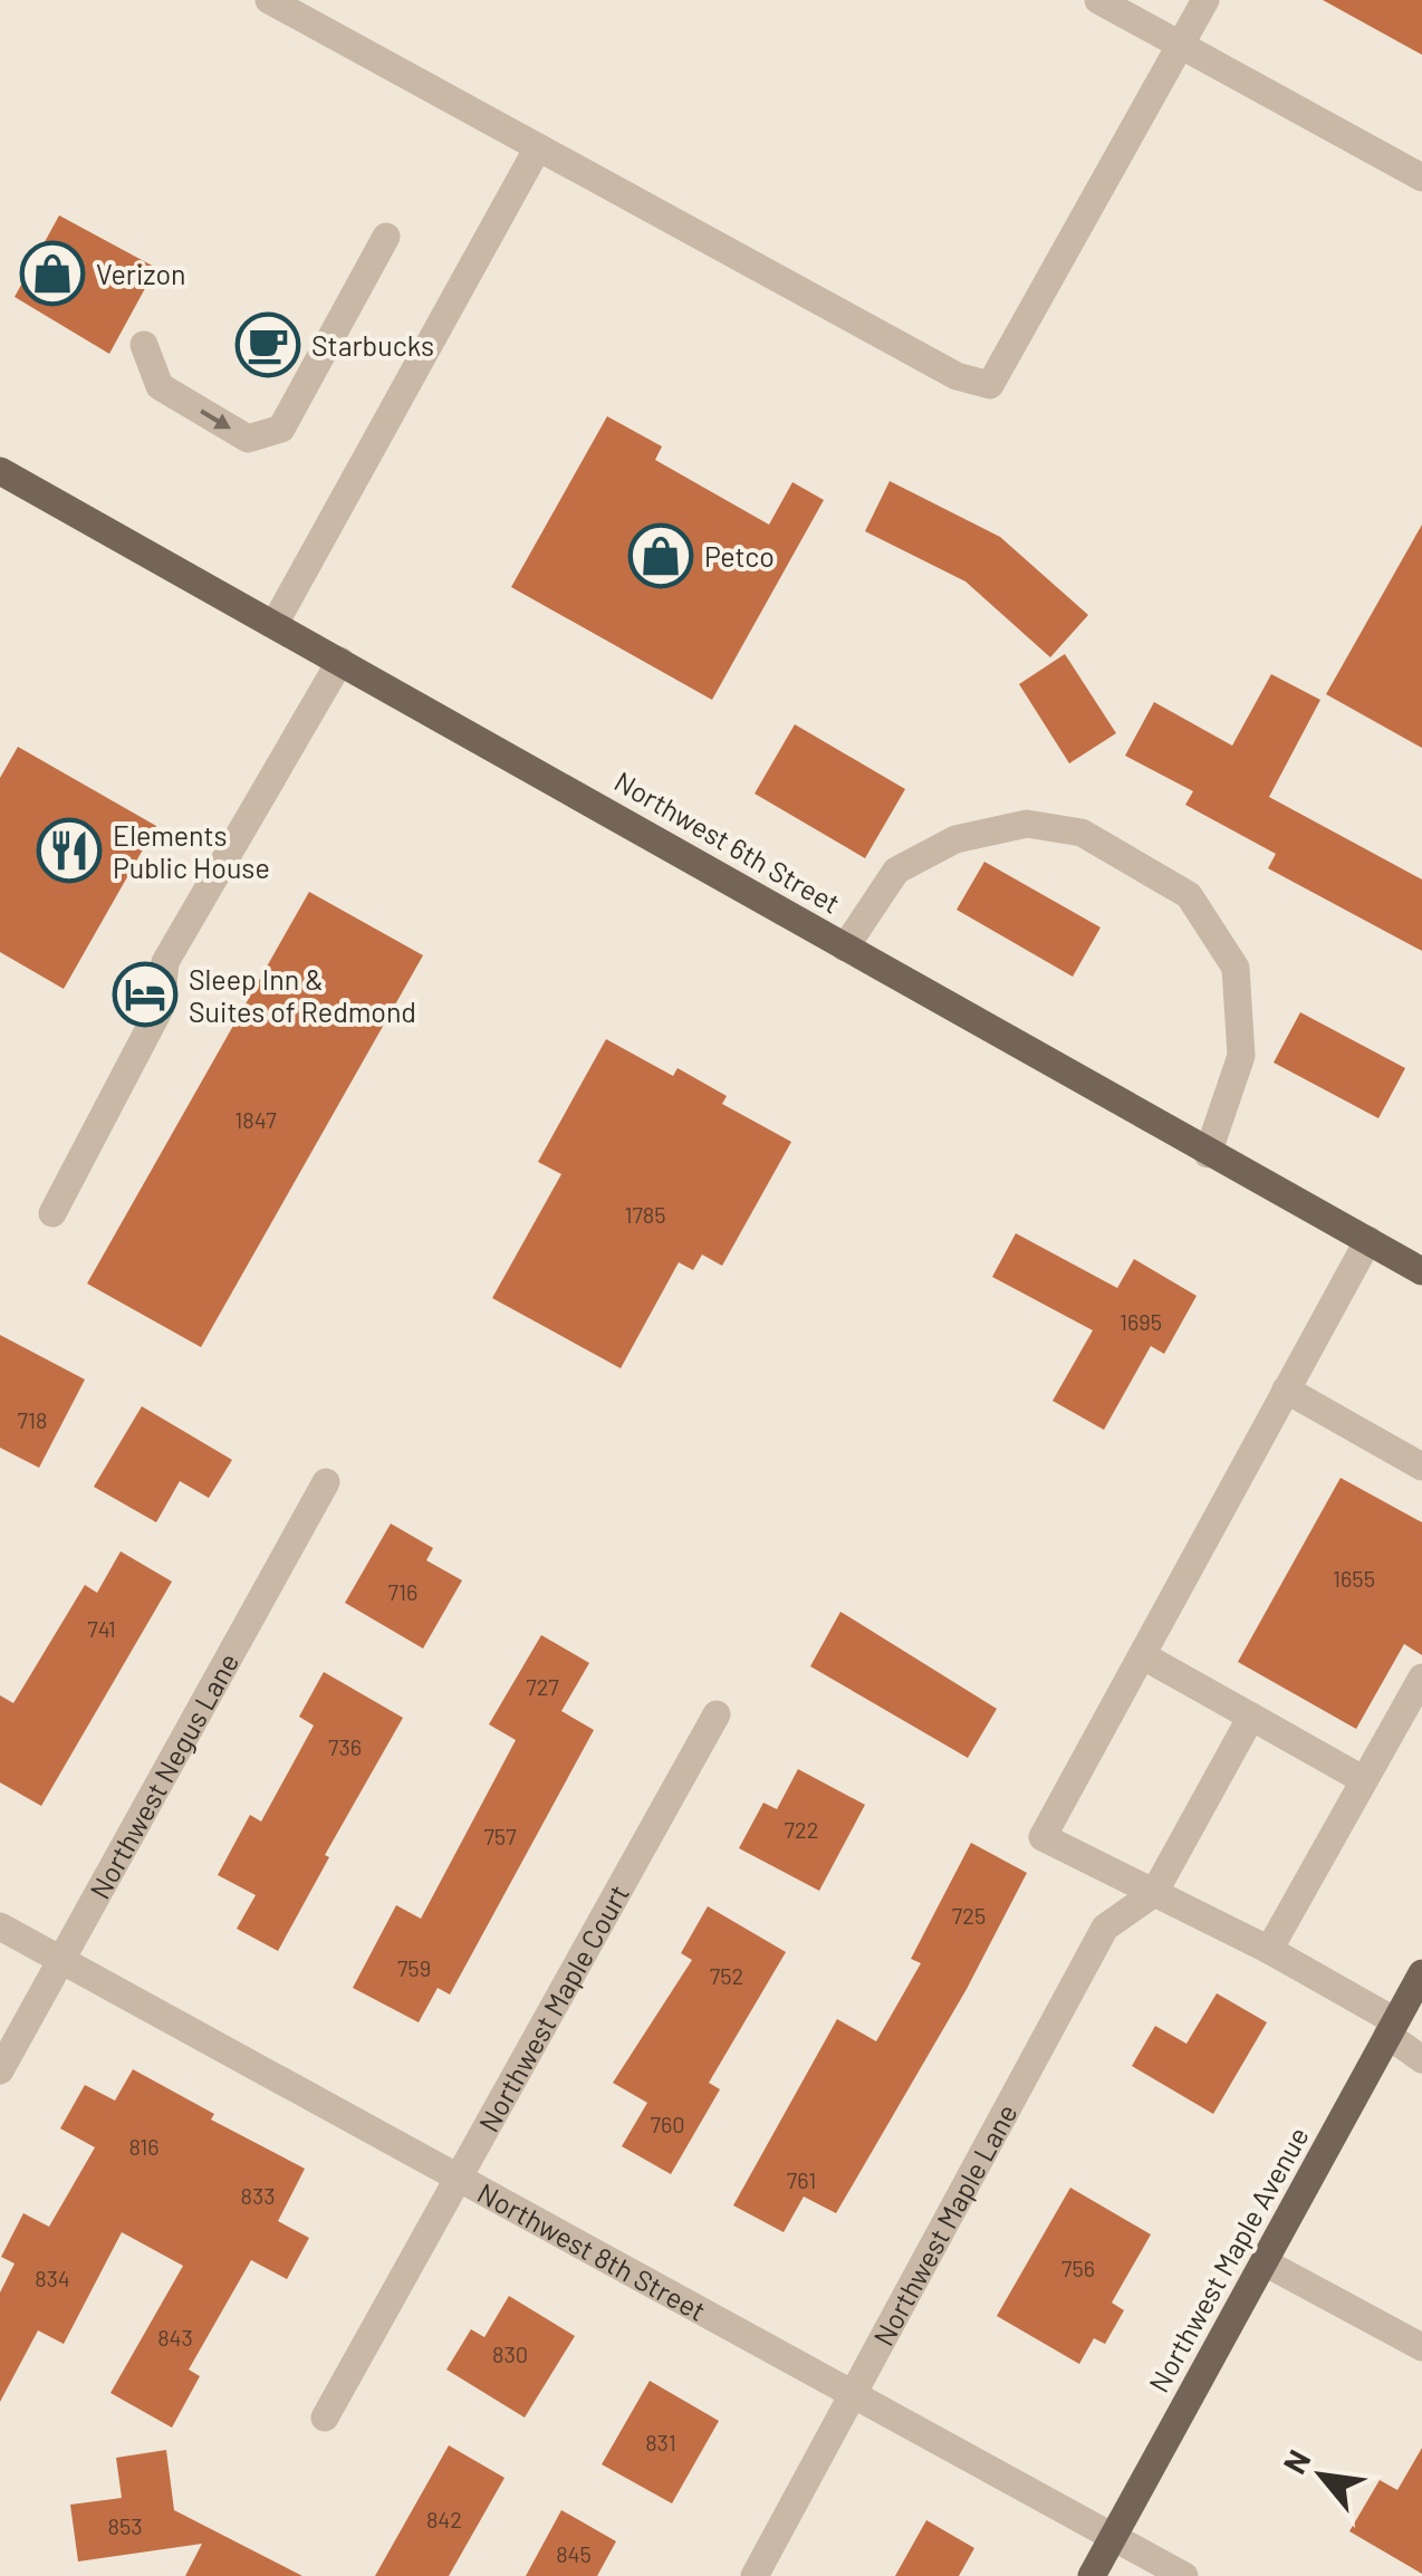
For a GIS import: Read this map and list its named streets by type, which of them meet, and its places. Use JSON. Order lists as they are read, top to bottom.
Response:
{
  "streets": {
    "main road": ["Northwest 6th Street", "Northwest Maple Avenue"],
    "street": [
      "Northwest Negus Lane",
      "Northwest Maple Court",
      "Northwest Maple Lane",
      "Northwest 8th Street"
    ]
  },
  "crossings": [
    ["Northwest Negus Lane", "Northwest 8th Street"],
    ["Northwest Maple Court", "Northwest 8th Street"],
    ["Northwest Maple Lane", "Northwest 8th Street"],
    ["Northwest 8th Street", "Northwest Maple Avenue"]
  ],
  "places": {
    "shop": ["Verizon", "Petco"],
    "cafe": ["Starbucks"],
    "restaurant": ["Elements Public House"],
    "hotel": ["Sleep Inn & Suites of Redmond"]
  },
  "house_numbers": [
    "1847",
    "1785",
    "1695",
    "718",
    "1655",
    "716",
    "741",
    "727",
    "736",
    "722",
    "757",
    "725",
    "759",
    "752",
    "760",
    "816",
    "761",
    "833",
    "756",
    "834",
    "843",
    "830",
    "831",
    "842",
    "853",
    "845"
  ],
  "north": "top left"
}
